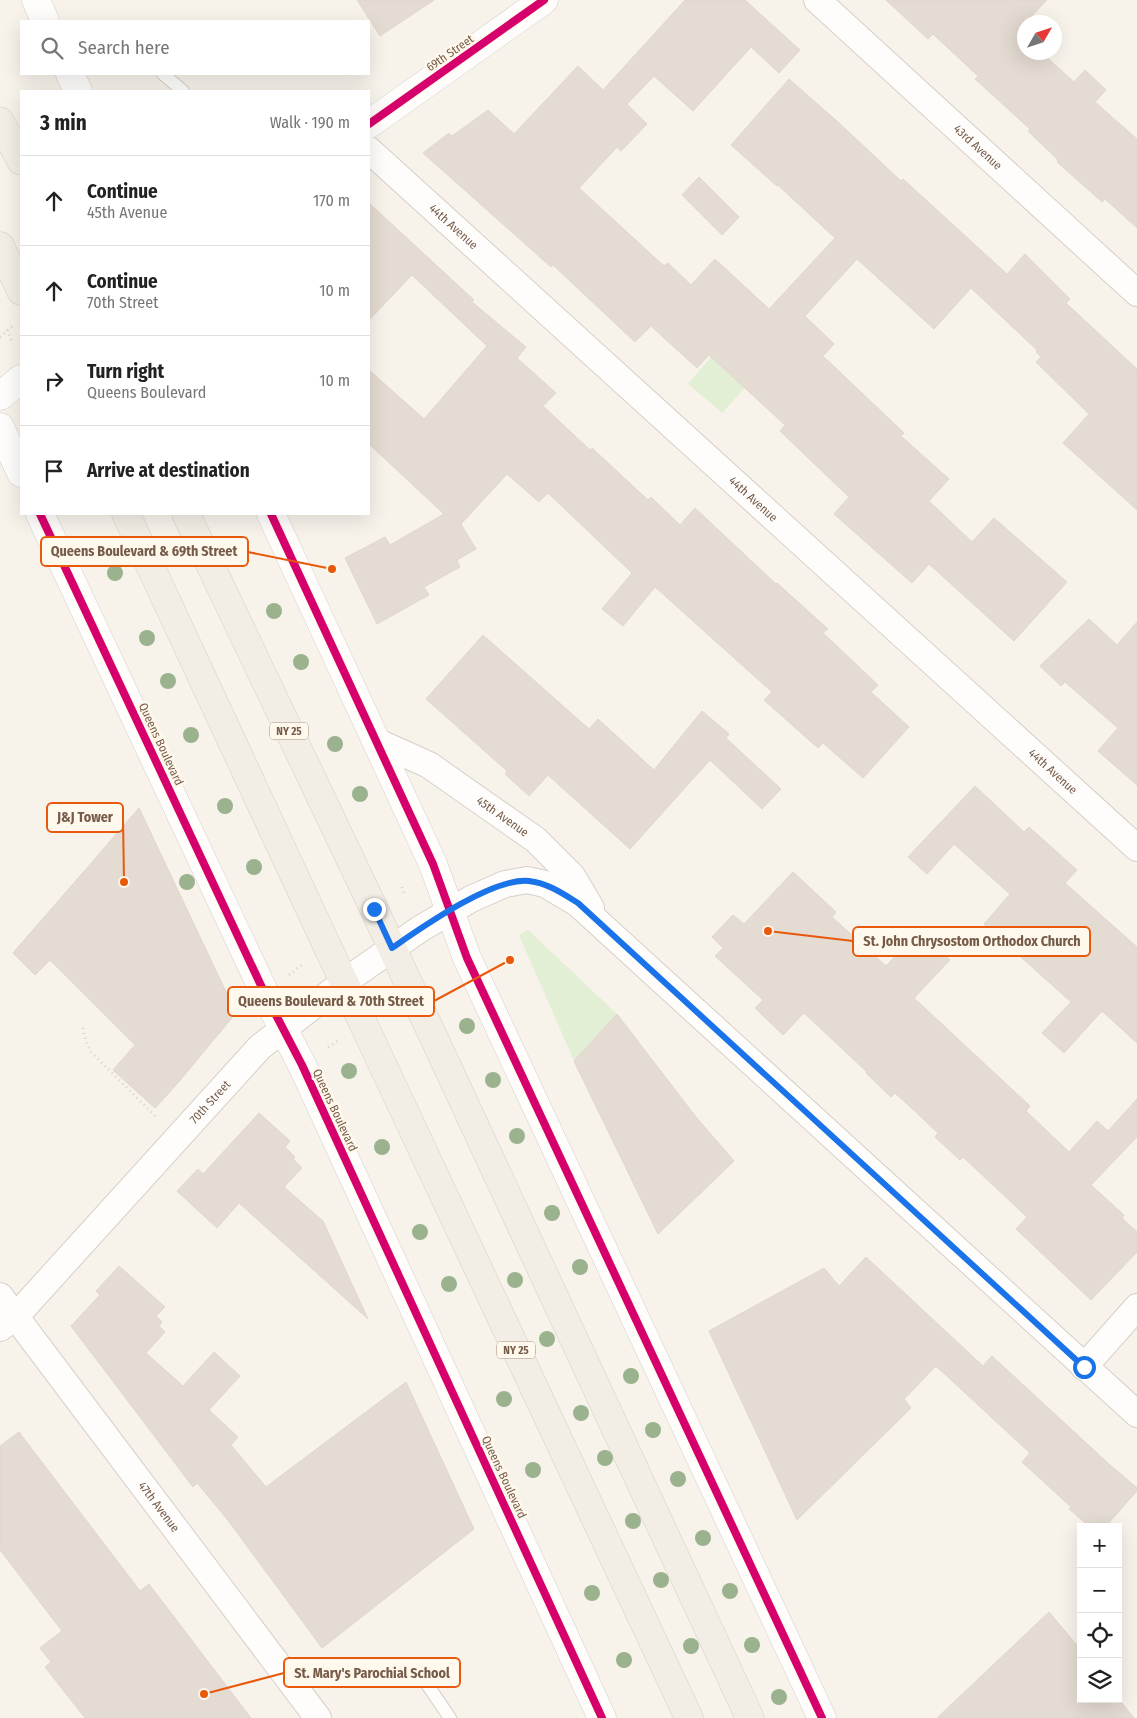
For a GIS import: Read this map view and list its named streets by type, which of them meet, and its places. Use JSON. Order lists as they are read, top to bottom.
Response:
{
  "streets": {
    "main road": ["NY 25"],
    "street": [
      "69th Street",
      "43rd Avenue",
      "44th Avenue",
      "Queens Boulevard",
      "45th Avenue",
      "70th Street",
      "47th Avenue"
    ]
  },
  "crossings": [
    ["NY 25", "70th Street"],
    ["Queens Boulevard", "70th Street"],
    ["45th Avenue", "70th Street"],
    ["70th Street", "47th Avenue"]
  ],
  "places": [
    "Queens Boulevard & 69th Street",
    "J&J Tower",
    "St. John Chrysostom Orthodox Church",
    "Queens Boulevard & 70th Street",
    "St. Mary's Parochial School"
  ],
  "north": "top right",
  "page": {
    "search": "Search here",
    "heading": ["3 min", "Walk · 190 m"],
    "list": [
      ["Continue", "45th Avenue", "170 m"],
      ["Continue", "70th Street", "10 m"],
      ["Turn right", "Queens Boulevard", "10 m"],
      "Arrive at destination"
    ],
    "map_buttons": ["+", "−"]
  }
}
